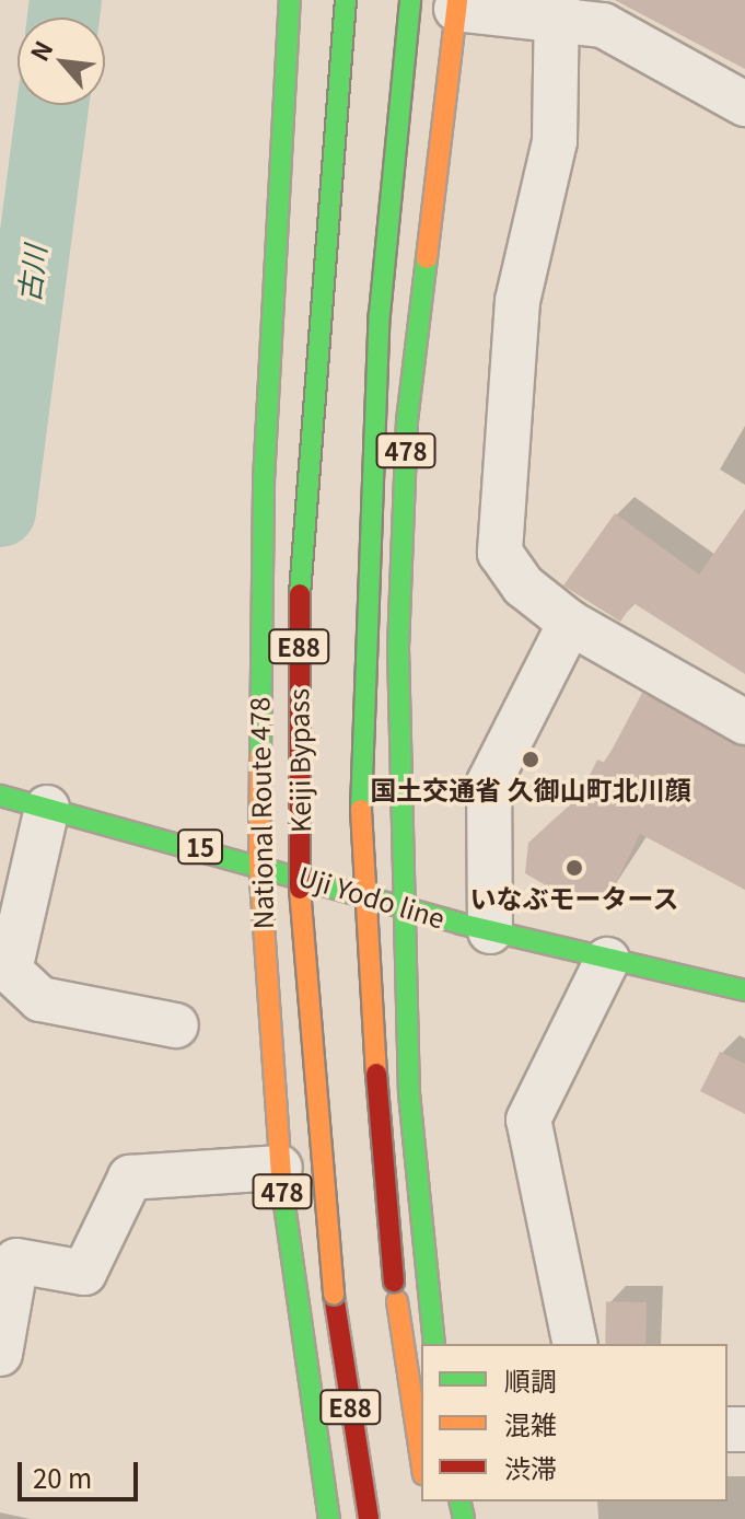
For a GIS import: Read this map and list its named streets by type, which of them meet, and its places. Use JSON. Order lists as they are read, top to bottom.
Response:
{
  "streets": {
    "main road": [
      "478",
      "E88",
      "Keiji Bypass",
      "National Route 478",
      "15",
      "Uji Yodo line"
    ]
  },
  "crossings": [
    ["478", "Uji Yodo line"],
    ["National Route 478", "Uji Yodo line"]
  ],
  "water": ["古川"],
  "places": ["国土交通省 久御山町北川顔", "いなぶモータース"],
  "legend": ["順調", "混雑", "渋滞"],
  "scale_bar": "20 m",
  "north": "top left"
}
